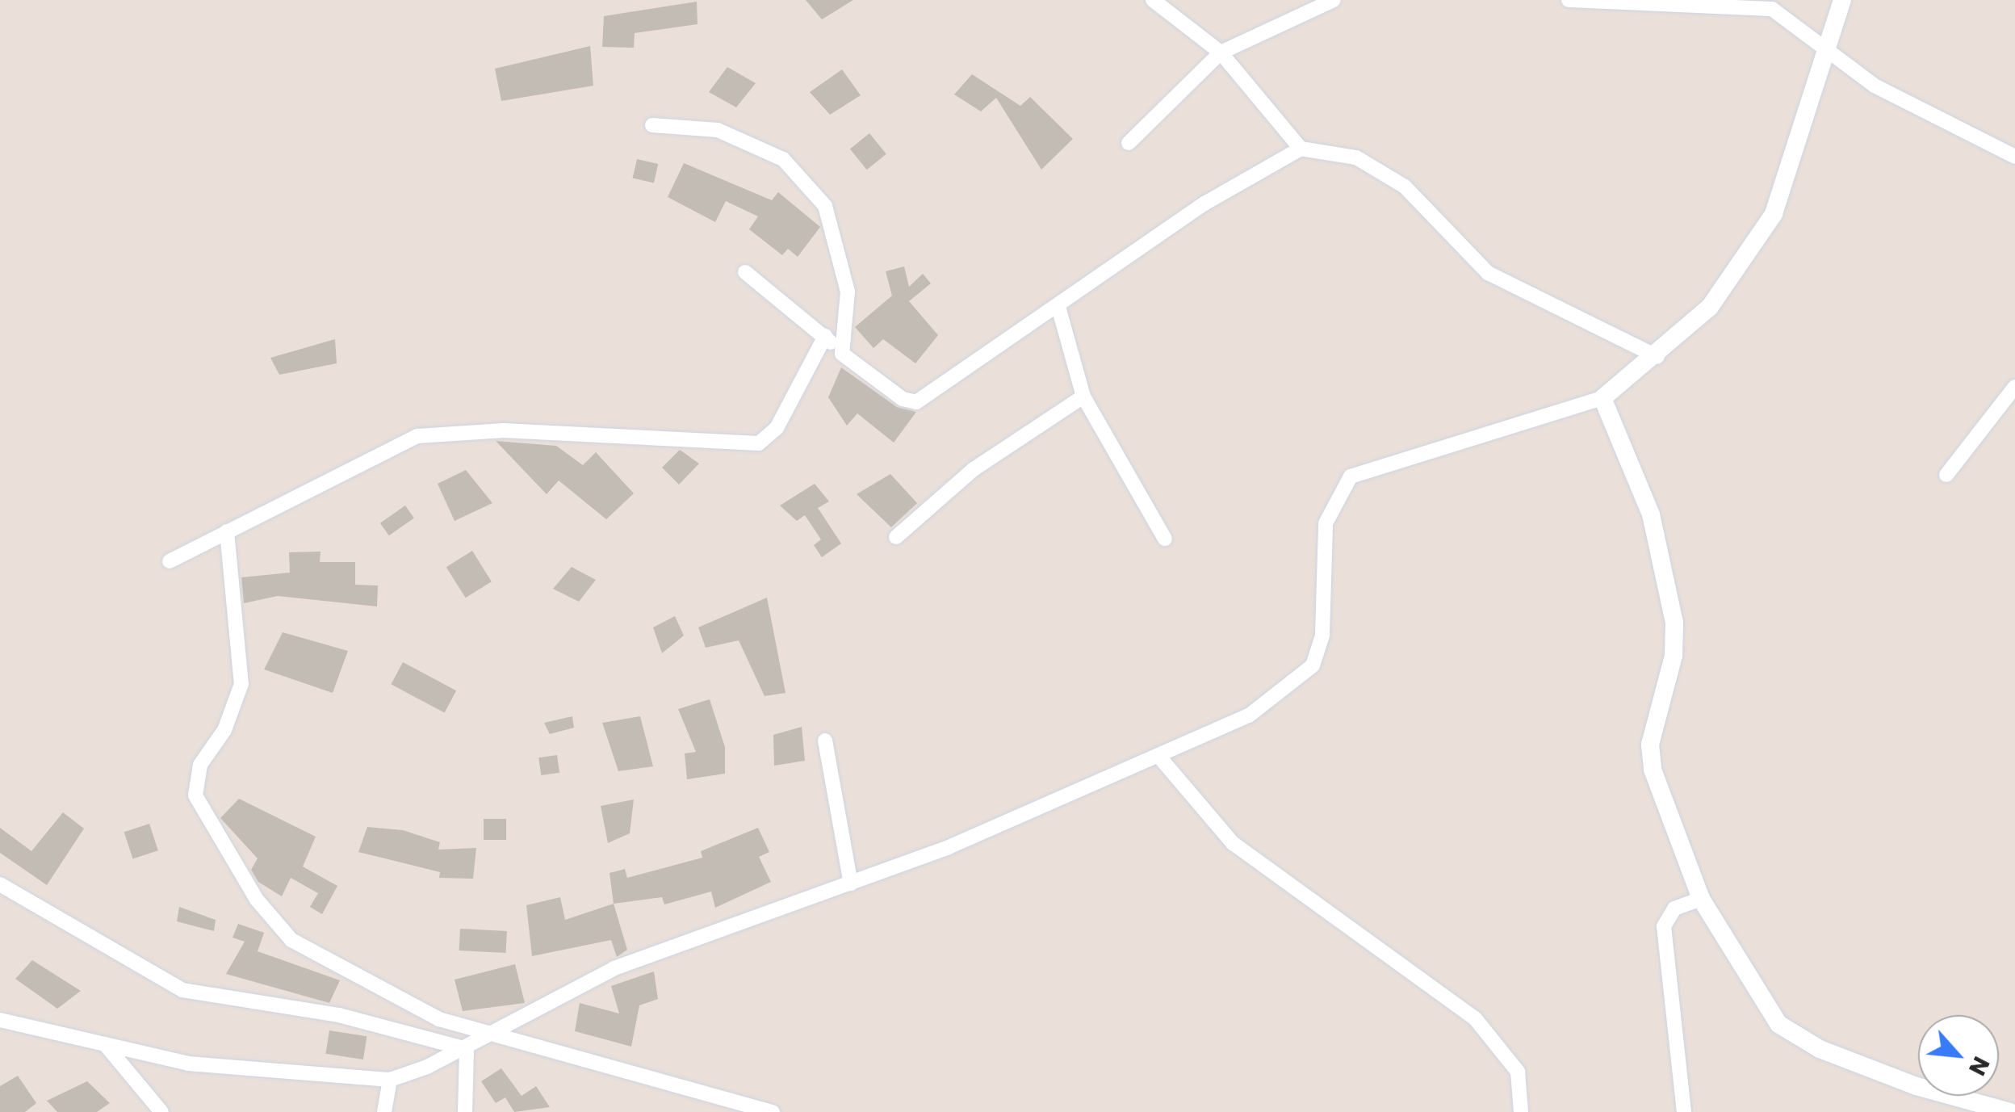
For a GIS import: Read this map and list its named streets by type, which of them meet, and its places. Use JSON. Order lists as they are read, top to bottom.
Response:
{
  "north": "bottom right"
}
